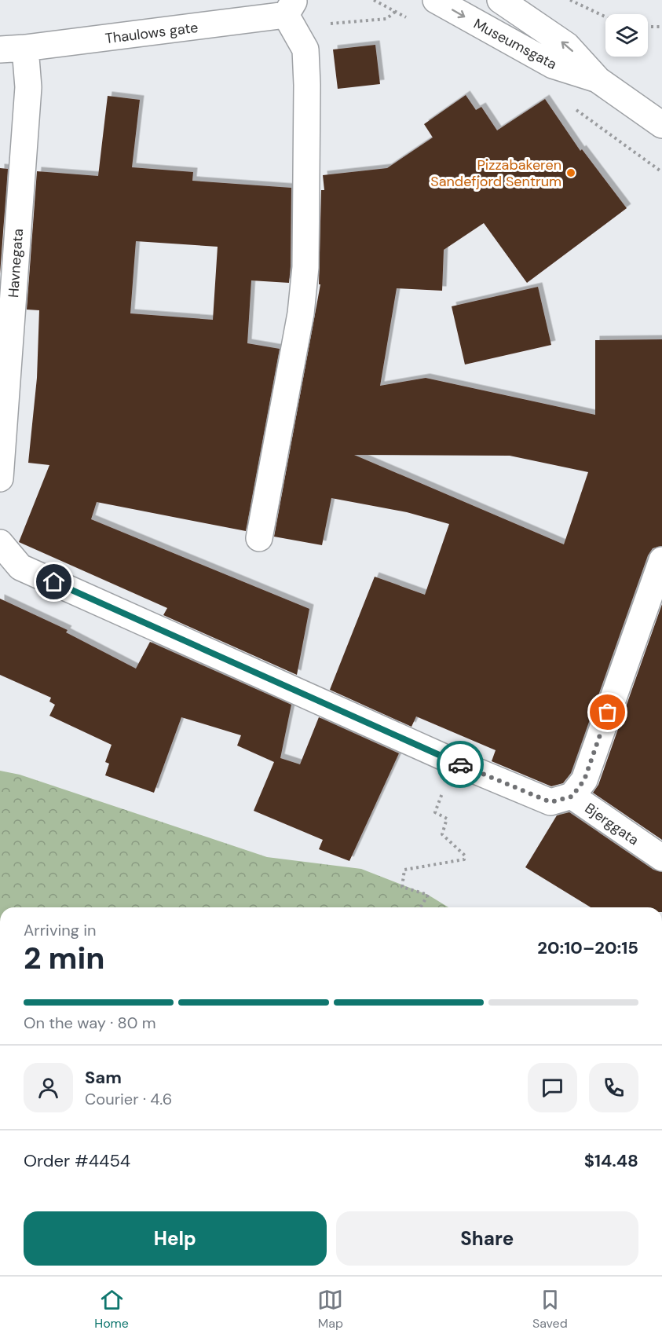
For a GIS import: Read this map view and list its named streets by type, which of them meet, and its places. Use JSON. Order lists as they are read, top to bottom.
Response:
{
  "streets": {
    "street": [
      "Thaulows gate",
      "Museumsgata",
      "Havnegata",
      "Bjerggata"
    ]
  },
  "crossings": [
    ["Thaulows gate", "Havnegata"]
  ],
  "places": ["Pizzabakeren Sandefjord Sentrum"],
  "page": {
    "heading": ["2 min", "Arriving in", "20:10–20:15"],
    "panel": [
      "Sam",
      "Courier · 4.6",
      "Order #4454",
      "$14.48"
    ],
    "bar": "On the way · 80 m",
    "buttons": ["Help", "Share"],
    "tabs": ["Home", "Map", "Saved"]
  }
}
